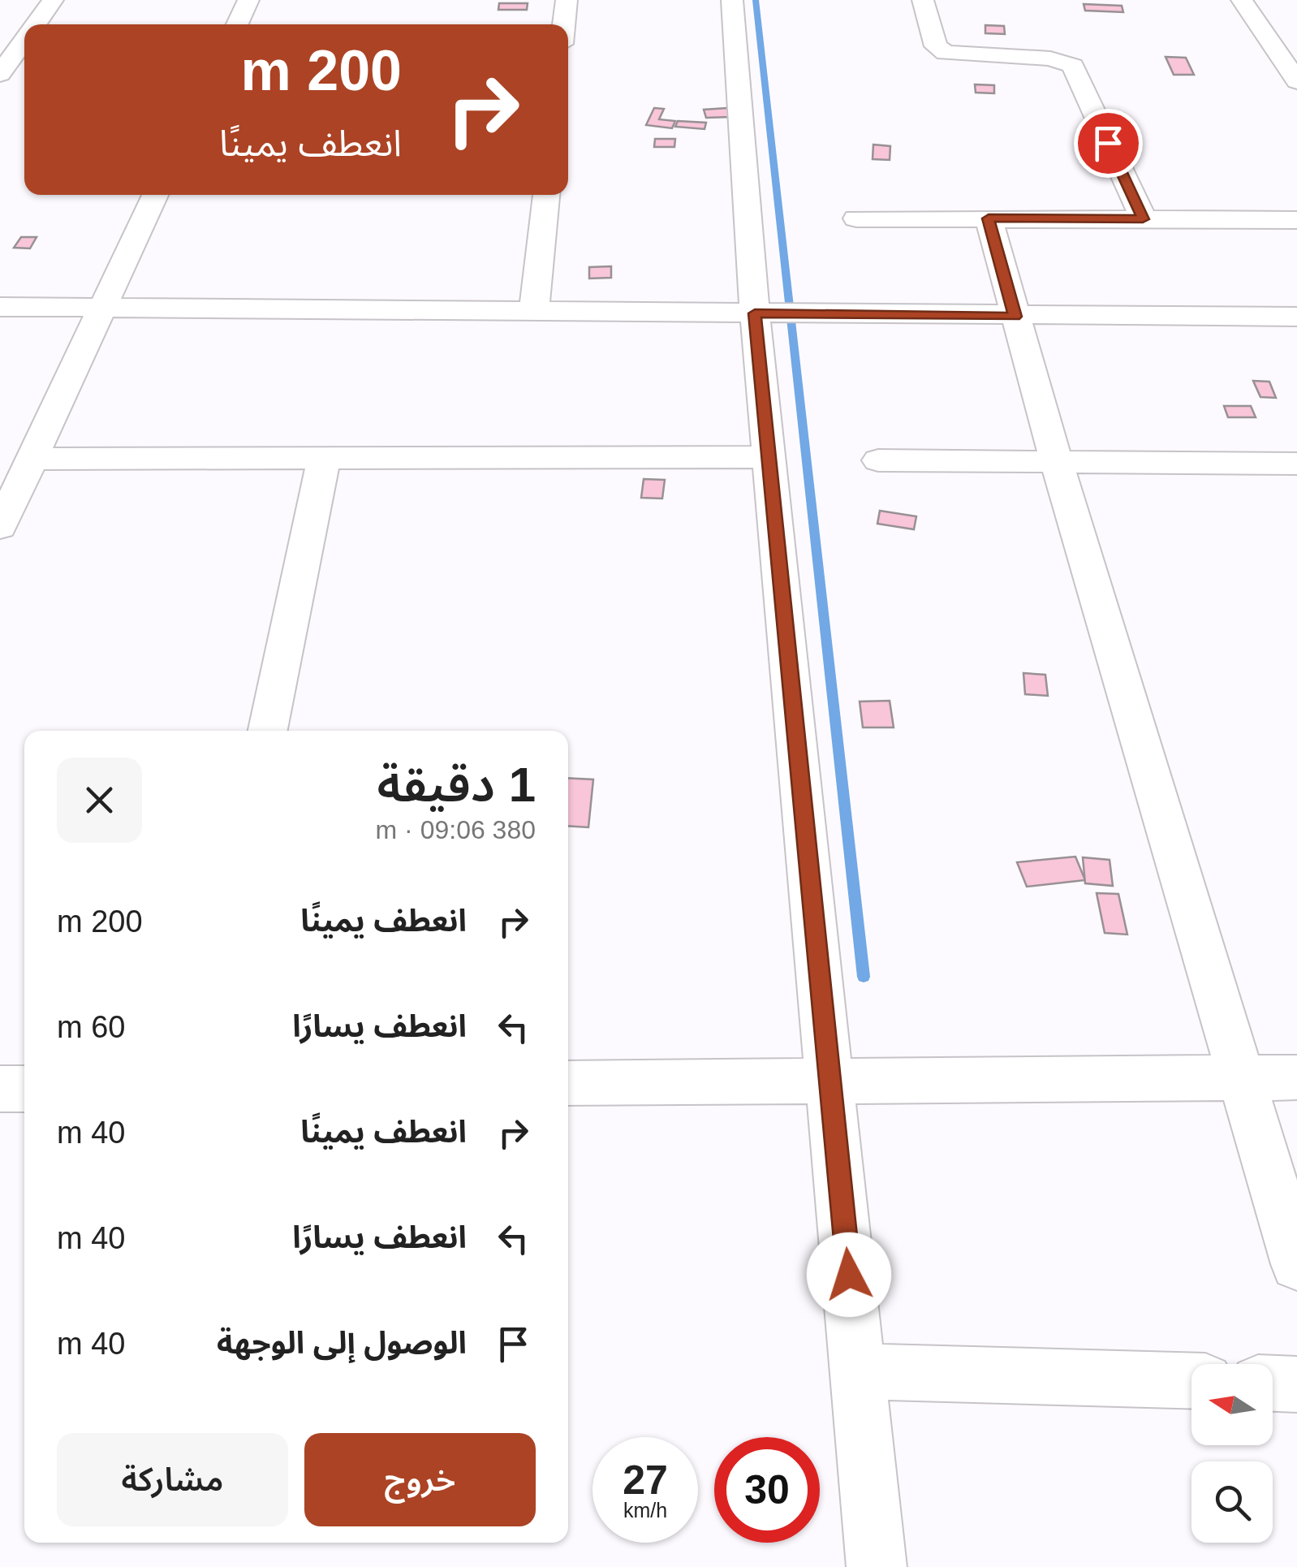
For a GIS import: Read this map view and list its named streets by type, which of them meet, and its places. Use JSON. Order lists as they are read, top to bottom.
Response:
{
  "north": "left",
  "page": {
    "turn": ["200 m", "انعطف يمينًا"],
    "heading": ["1 دقيقة", "380 m · 09:06"],
    "list": [
      {
        "name": "انعطف يمينًا",
        "value": "200 m"
      },
      {
        "name": "انعطف يسارًا",
        "value": "60 m"
      },
      {
        "name": "انعطف يمينًا",
        "value": "40 m"
      },
      {
        "name": "انعطف يسارًا",
        "value": "40 m"
      },
      {
        "name": "الوصول إلى الوجهة",
        "value": "40 m"
      }
    ],
    "buttons": ["خروج", "مشاركة"],
    "speed": "27 km/h",
    "limit": "30"
  }
}
